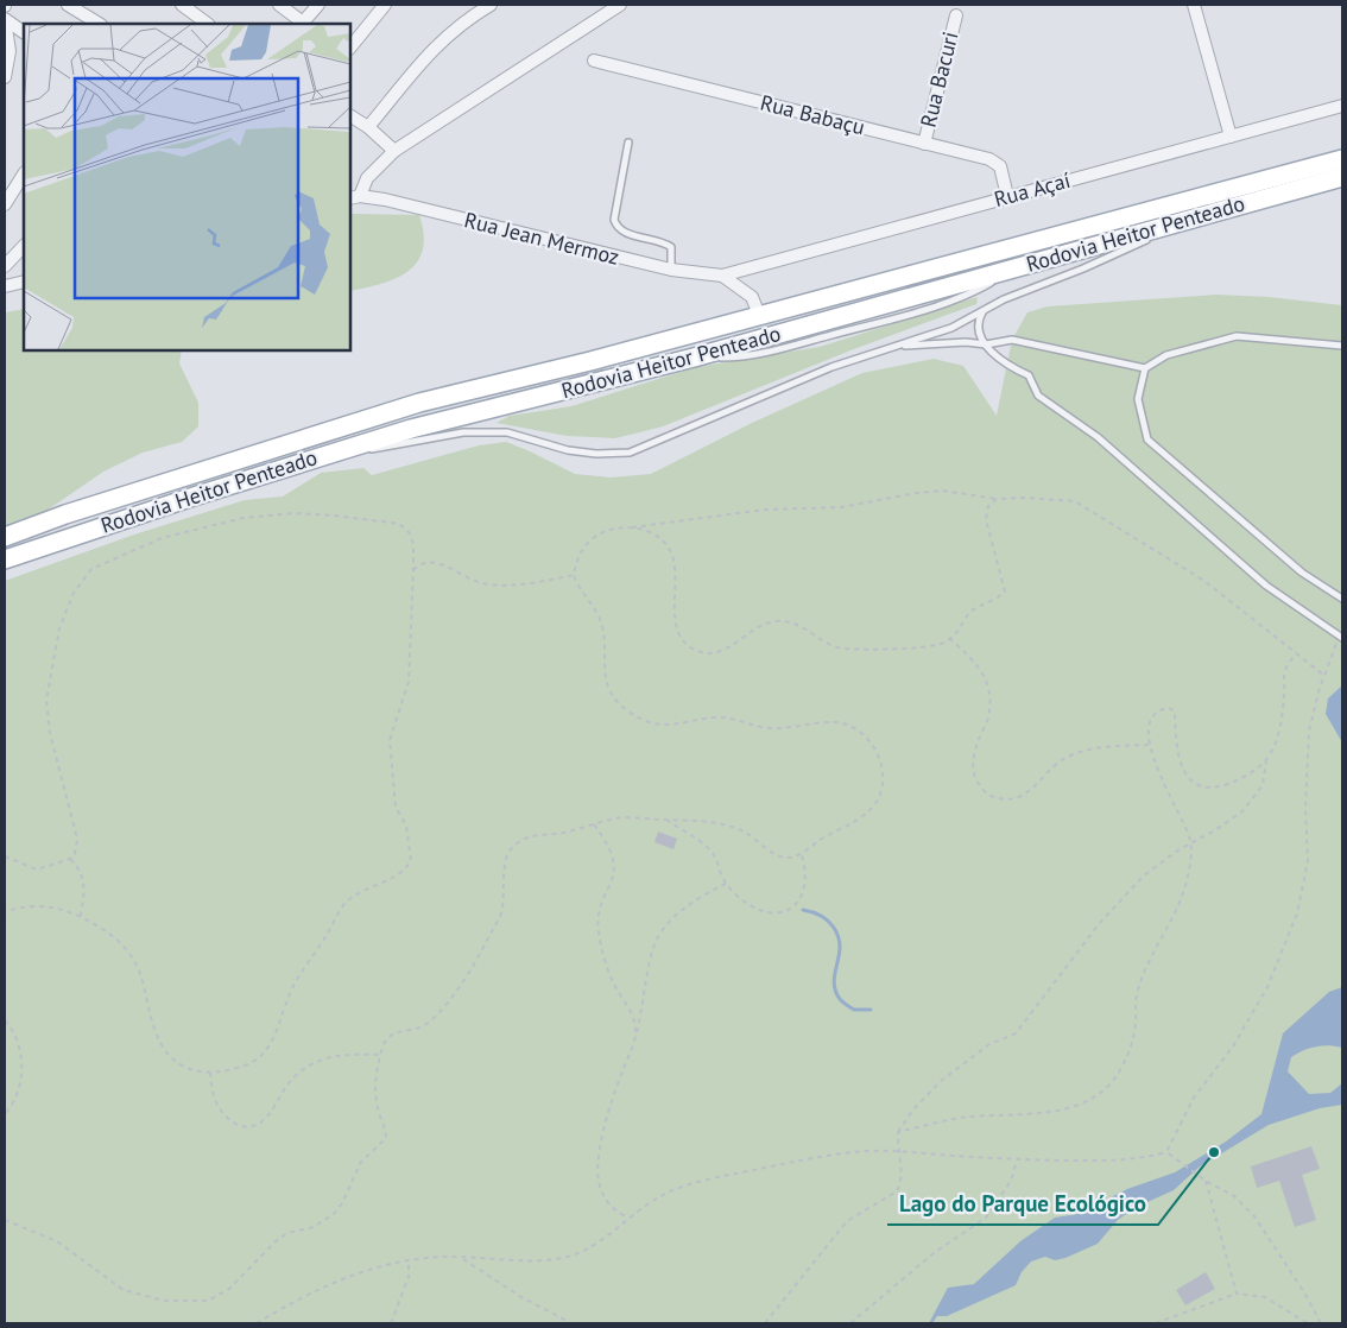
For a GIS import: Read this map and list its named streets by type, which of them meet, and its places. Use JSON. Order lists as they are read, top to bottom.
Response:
{
  "streets": {
    "main road": ["Rodovia Heitor Penteado"],
    "street": [
      "Rua Bacuri",
      "Rua Babaçu",
      "Rua Açaí",
      "Rua Jean Mermoz"
    ]
  },
  "crossings": [
    ["Rua Bacuri", "Rua Babaçu"],
    ["Rua Babaçu", "Rua Açaí"],
    ["Rua Açaí", "Rua Jean Mermoz"]
  ],
  "places": ["Lago do Parque Ecológico"]
}
